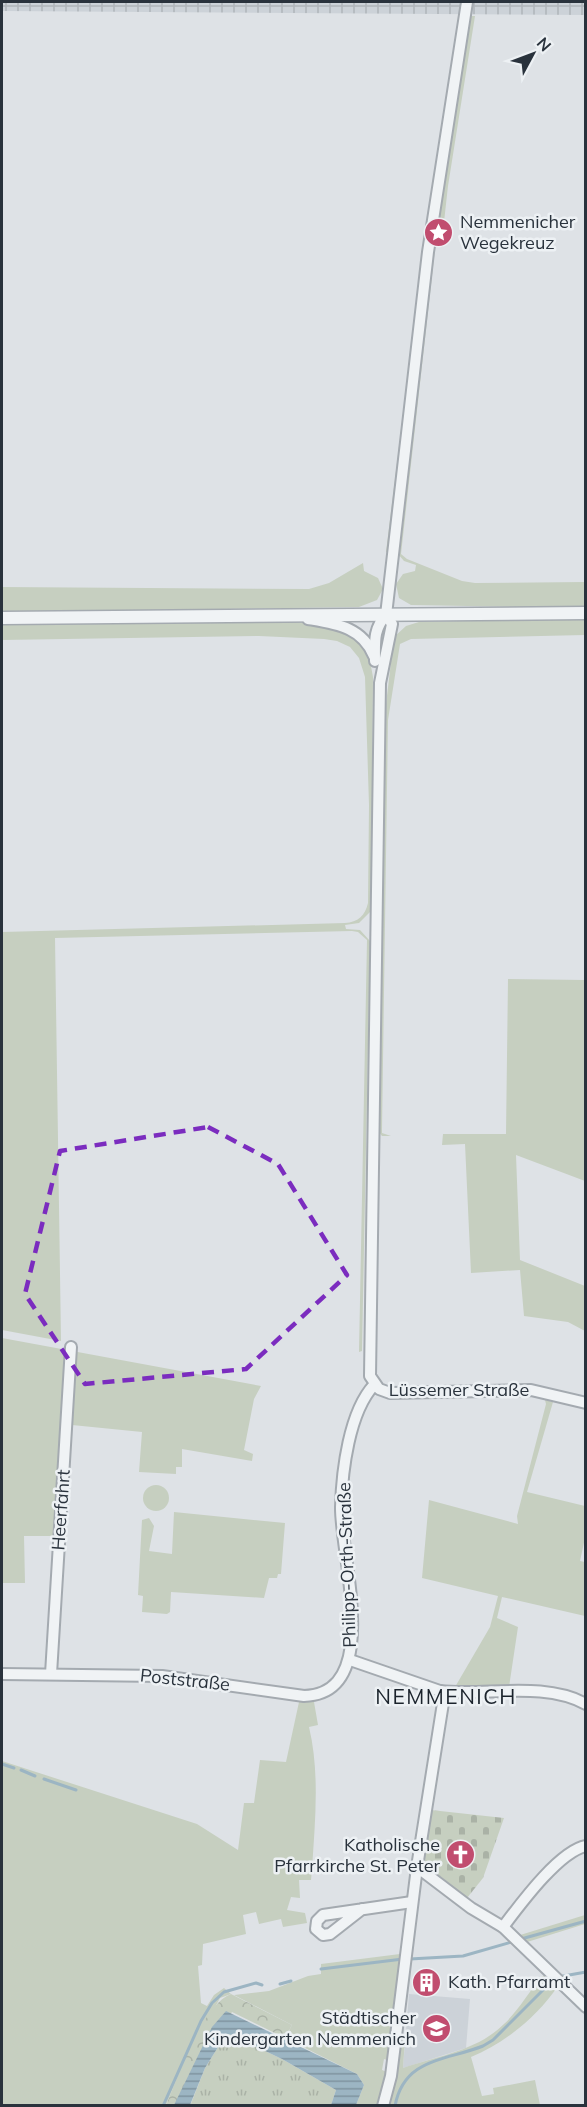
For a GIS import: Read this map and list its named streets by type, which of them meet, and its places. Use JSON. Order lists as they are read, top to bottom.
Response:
{
  "streets": {
    "street": [
      "Lüssemer Straße",
      "Heerfahrt",
      "Philipp-Orth-Straße",
      "Poststraße"
    ]
  },
  "crossings": [
    ["Lüssemer Straße", "Philipp-Orth-Straße"],
    ["Heerfahrt", "Poststraße"],
    ["Philipp-Orth-Straße", "Poststraße"]
  ],
  "districts": ["NEMMENICH"],
  "places": {
    "place": ["Nemmenicher Wegekreuz"],
    "church": ["Katholische Pfarrkirche St. Peter"],
    "building": ["Kath. Pfarramt"],
    "school or university": ["Städtischer Kindergarten Nemmenich"]
  },
  "north": "top right"
}
